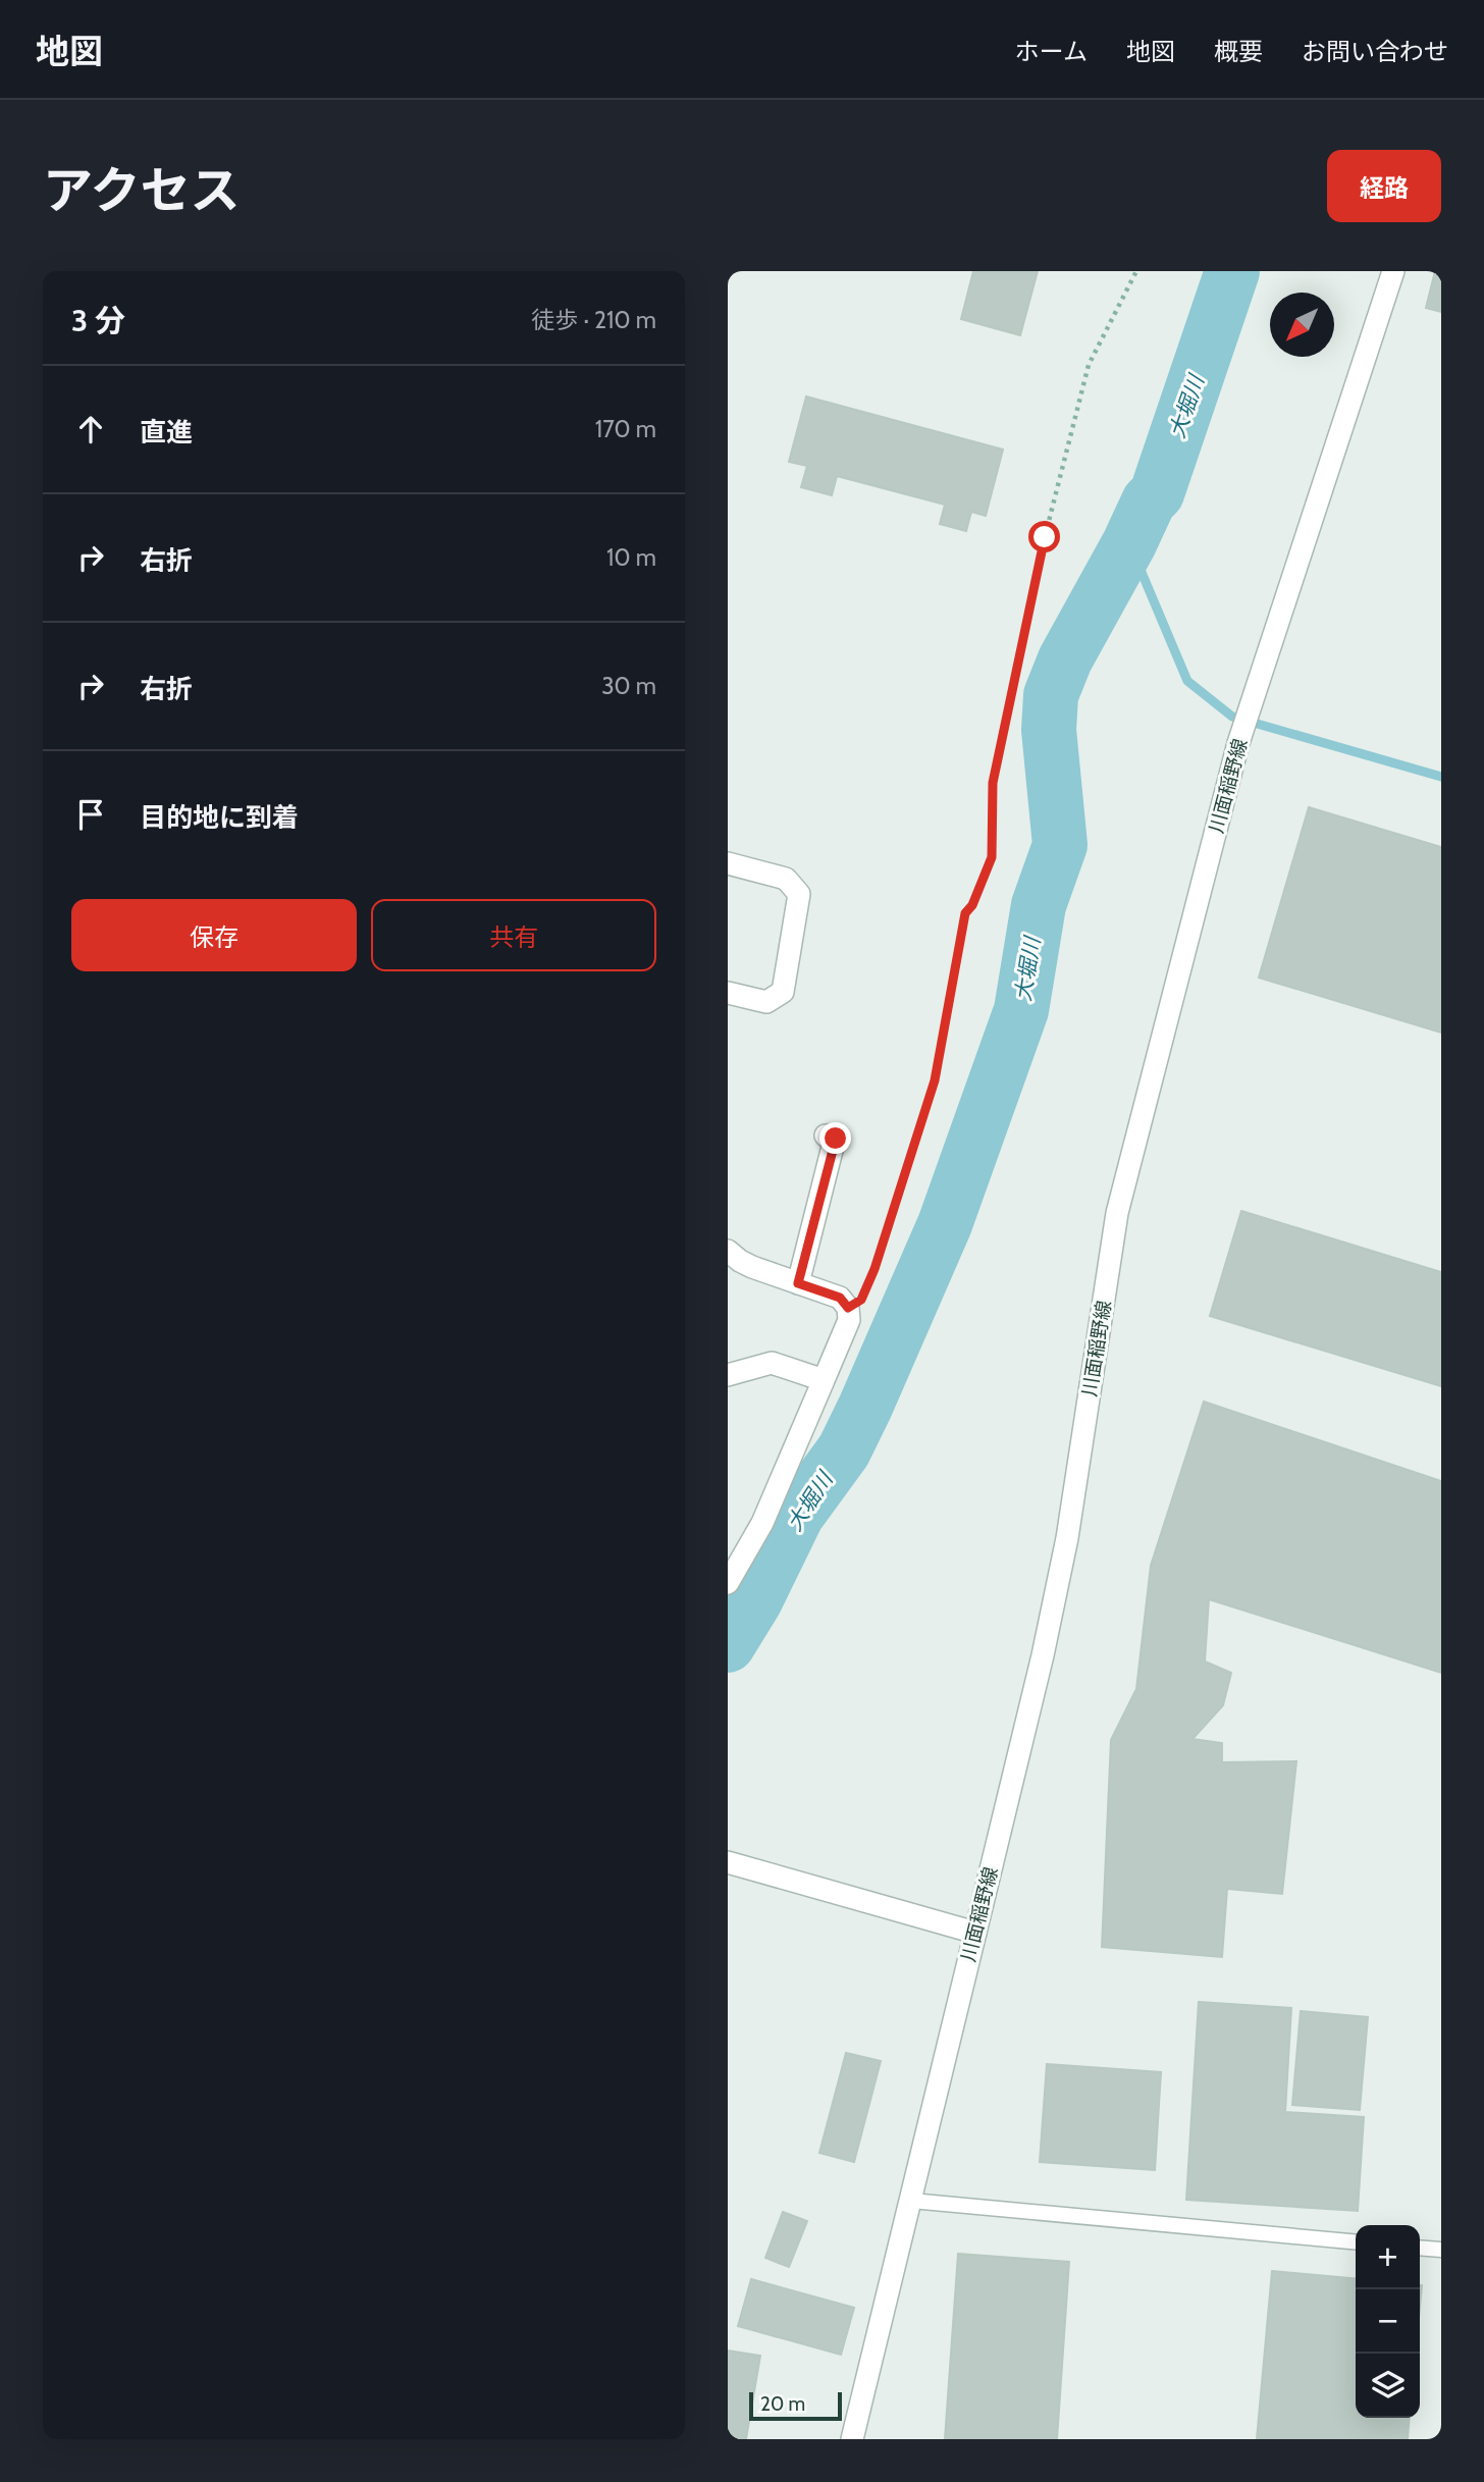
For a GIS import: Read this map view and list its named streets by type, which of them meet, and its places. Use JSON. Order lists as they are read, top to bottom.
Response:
{
  "streets": {
    "street": ["川面稲野線"]
  },
  "water": ["大堀川"],
  "scale_bar": "20 m",
  "north": "bottom left",
  "page": {
    "header": "地図",
    "nav": [
      "ホーム",
      "地図",
      "概要",
      "お問い合わせ"
    ],
    "title": "アクセス",
    "buttons": [
      "経路",
      ["保存", "共有"]
    ],
    "heading": ["3 分", "徒歩 · 210 m"],
    "list": [
      ["直進", "170 m"],
      ["右折", "10 m"],
      ["右折", "30 m"],
      "目的地に到着"
    ],
    "map_buttons": ["+", "−"],
    "scale": "20 m"
  }
}
